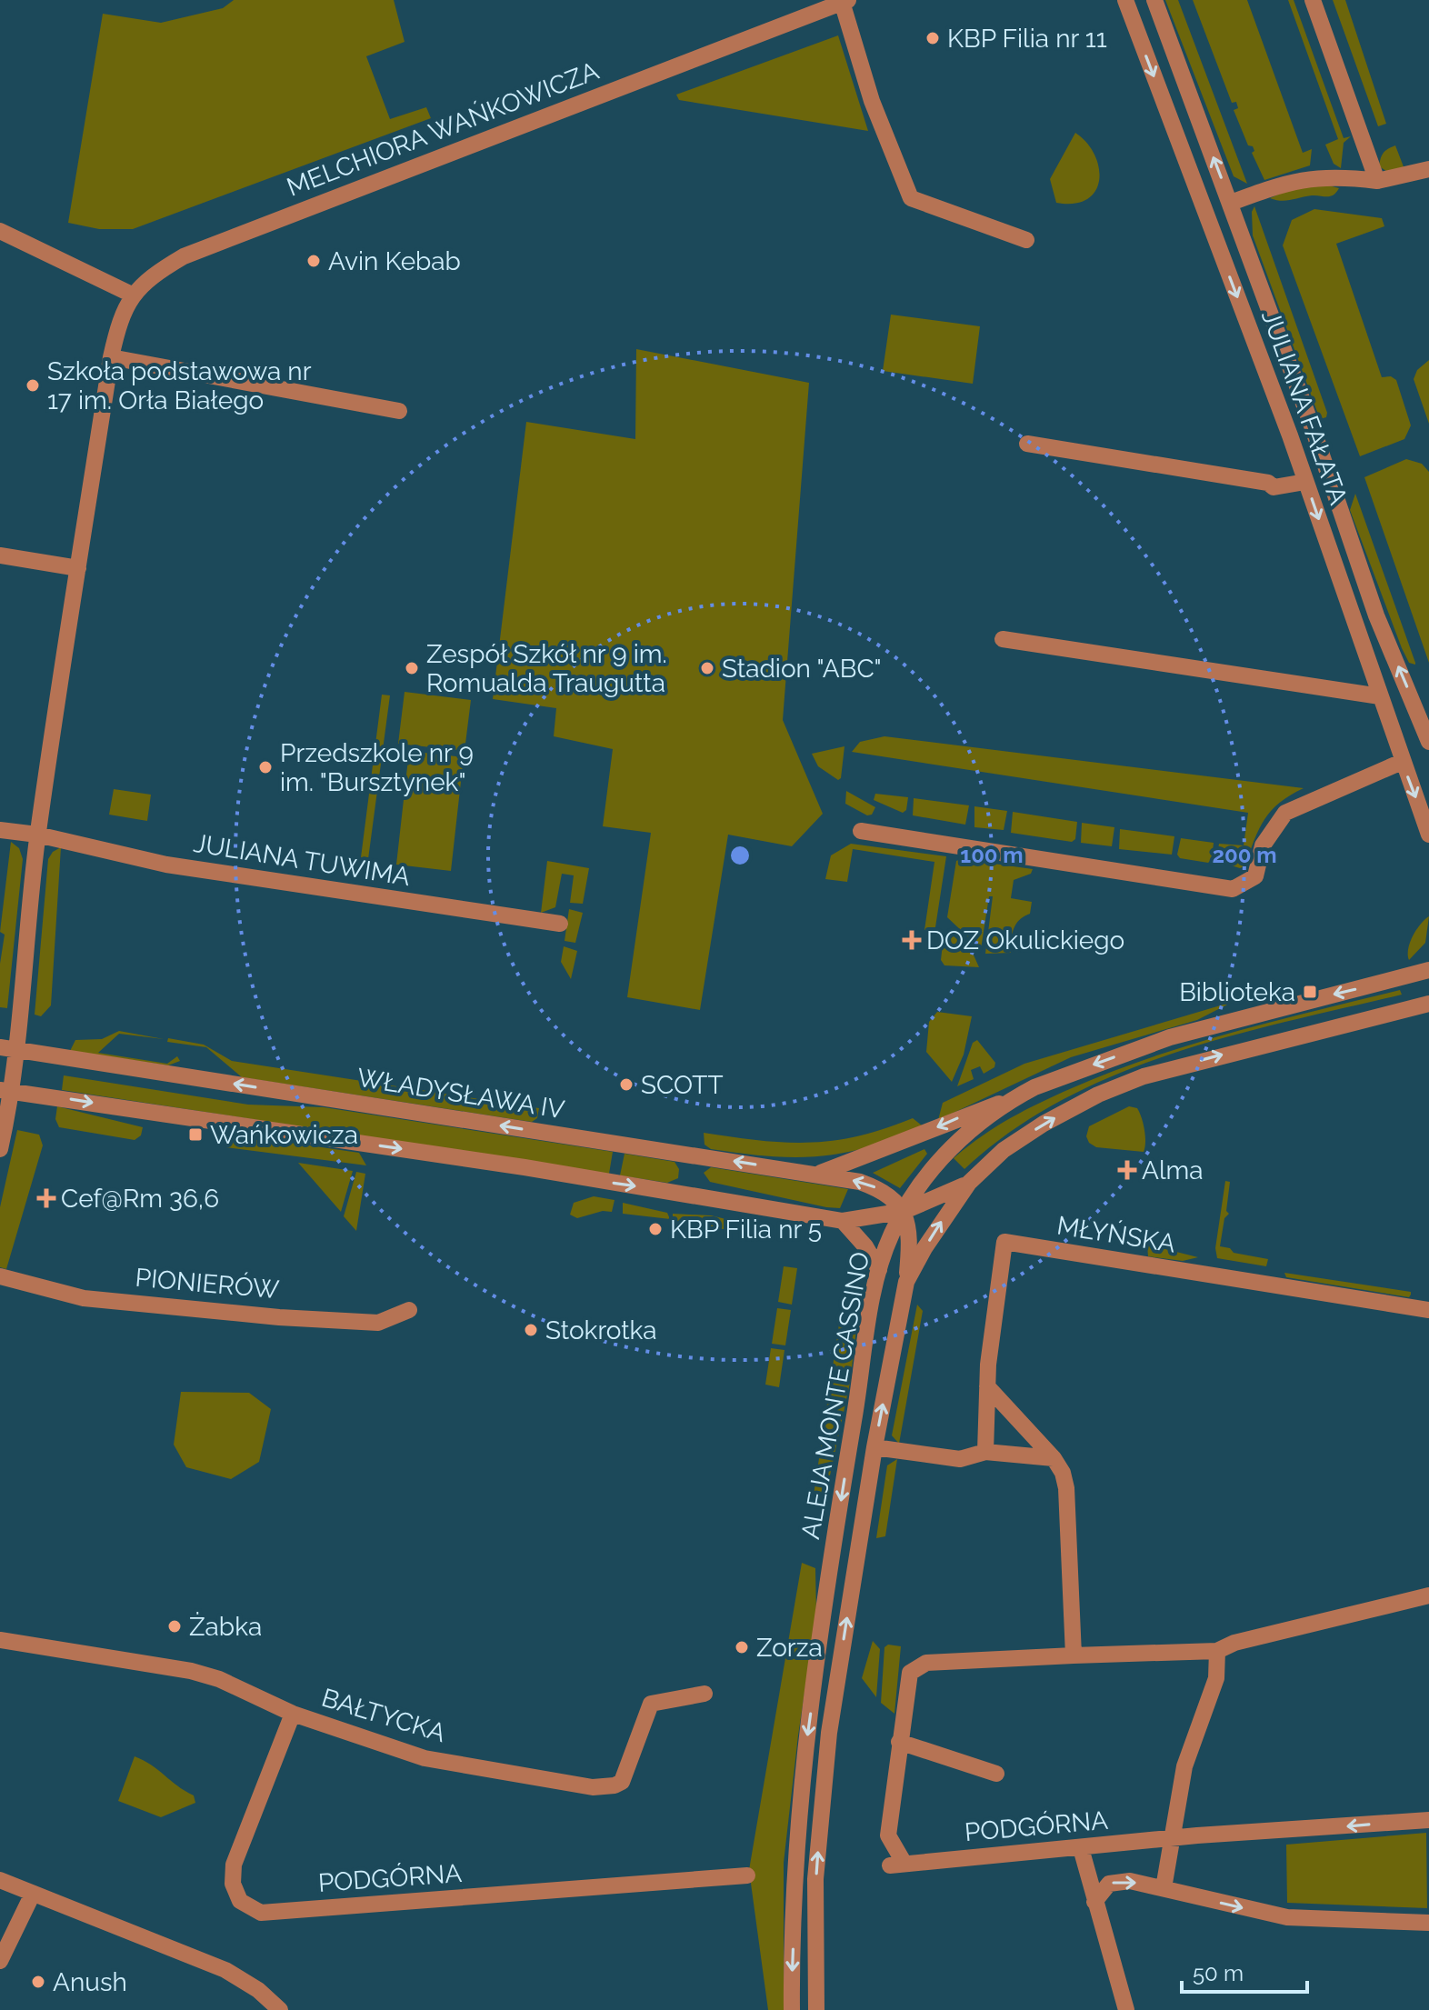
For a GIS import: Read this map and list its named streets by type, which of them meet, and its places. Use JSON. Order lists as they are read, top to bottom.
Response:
{
  "streets": {
    "street": [
      "MELCHIORA WAŃKOWICZA",
      "JULIANA FAŁATA",
      "JULIANA TUWIMA",
      "WŁADYSŁAWA IV",
      "MŁYŃSKA",
      "PIONIERÓW",
      "ALEJA MONTE CASSINO",
      "BAŁTYCKA",
      "PODGÓRNA"
    ]
  },
  "crossings": [
    ["MELCHIORA WAŃKOWICZA", "JULIANA TUWIMA"],
    ["MELCHIORA WAŃKOWICZA", "WŁADYSŁAWA IV"],
    ["WŁADYSŁAWA IV", "ALEJA MONTE CASSINO"],
    ["BAŁTYCKA", "PODGÓRNA"]
  ],
  "places": {
    "other": [
      "KBP Filia nr 11",
      "Avin Kebab",
      "Szkoła podstawowa nr 17 im. Orła Białego",
      "Zespół Szkół nr 9 im. Romualda Traugutta",
      "Stadion \"ABC\"",
      "Przedszkole nr 9 im. \"Bursztynek\"",
      "SCOTT",
      "KBP Filia nr 5",
      "Stokrotka",
      "Żabka",
      "Zorza",
      "Anush"
    ],
    "health": ["DOZ Okulickiego", "Alma", "Cef@Rm 36,6"],
    "transit": ["Biblioteka", "Wańkowicza"]
  },
  "scale_bar": "50 m",
  "rings": ["100 m", "200 m"]
}
